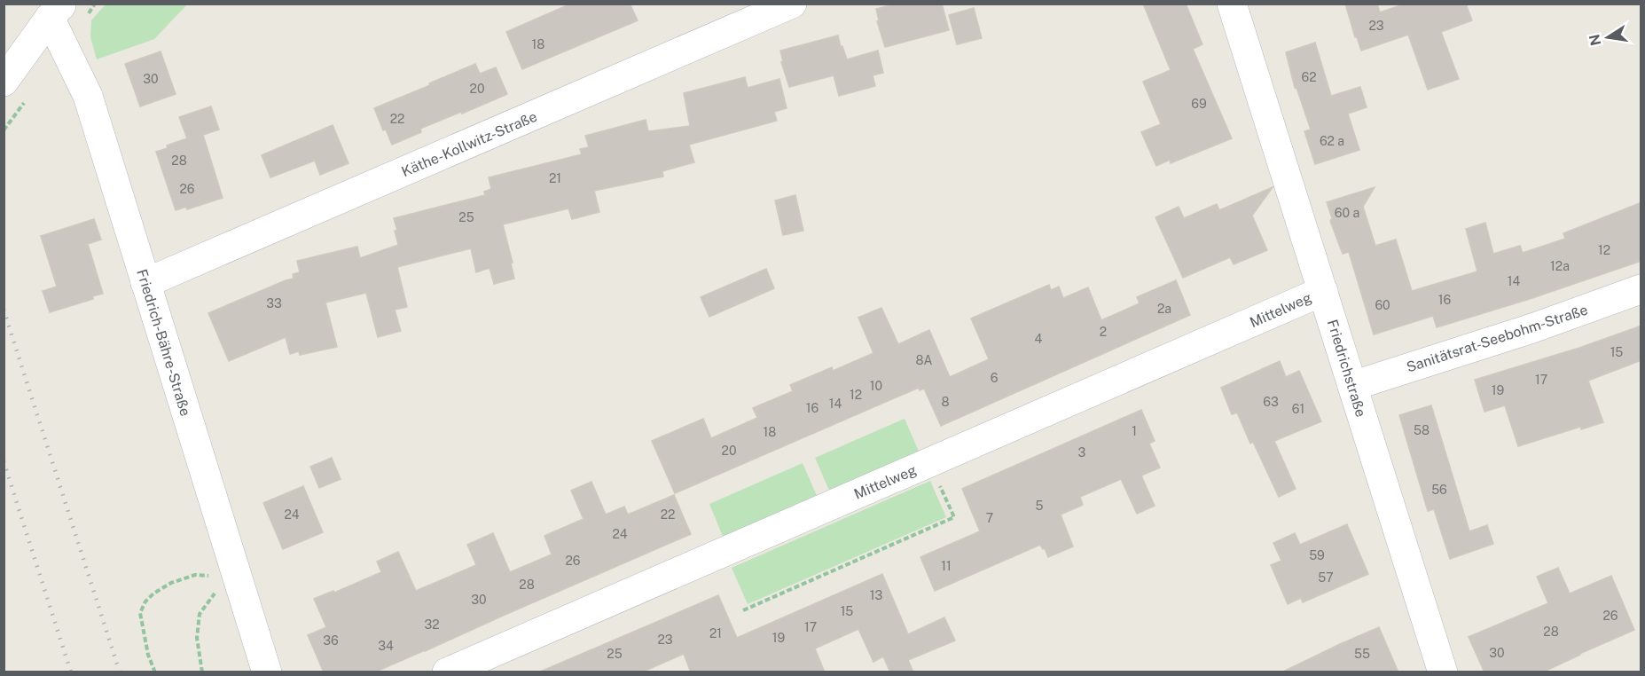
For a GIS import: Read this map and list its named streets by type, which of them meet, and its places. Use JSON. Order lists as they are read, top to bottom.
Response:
{
  "streets": {
    "street": [
      "Käthe-Kollwitz-Straße",
      "Mittelweg",
      "Sanitätsrat-Seebohm-Straße",
      "Friedrich-Bähre-Straße",
      "Friedrichstraße"
    ]
  },
  "crossings": [
    ["Käthe-Kollwitz-Straße", "Friedrich-Bähre-Straße"],
    ["Mittelweg", "Friedrichstraße"],
    ["Sanitätsrat-Seebohm-Straße", "Friedrichstraße"]
  ],
  "house_numbers": [
    "23",
    "18",
    "62",
    "30",
    "20",
    "69",
    "22",
    "62 a",
    "28",
    "21",
    "26",
    "60 a",
    "25",
    "12",
    "12a",
    "14",
    "16",
    "33",
    "60",
    "2a",
    "2",
    "4",
    "15",
    "8A",
    "6",
    "17",
    "10",
    "19",
    "12",
    "8",
    "63",
    "14",
    "16",
    "61",
    "58",
    "1",
    "18",
    "20",
    "3",
    "56",
    "5",
    "24",
    "22",
    "7",
    "24",
    "59",
    "26",
    "11",
    "57",
    "28",
    "13",
    "30",
    "15",
    "26",
    "32",
    "17",
    "28",
    "21",
    "19",
    "23",
    "36",
    "34",
    "30",
    "25",
    "55"
  ],
  "north": "left"
}
